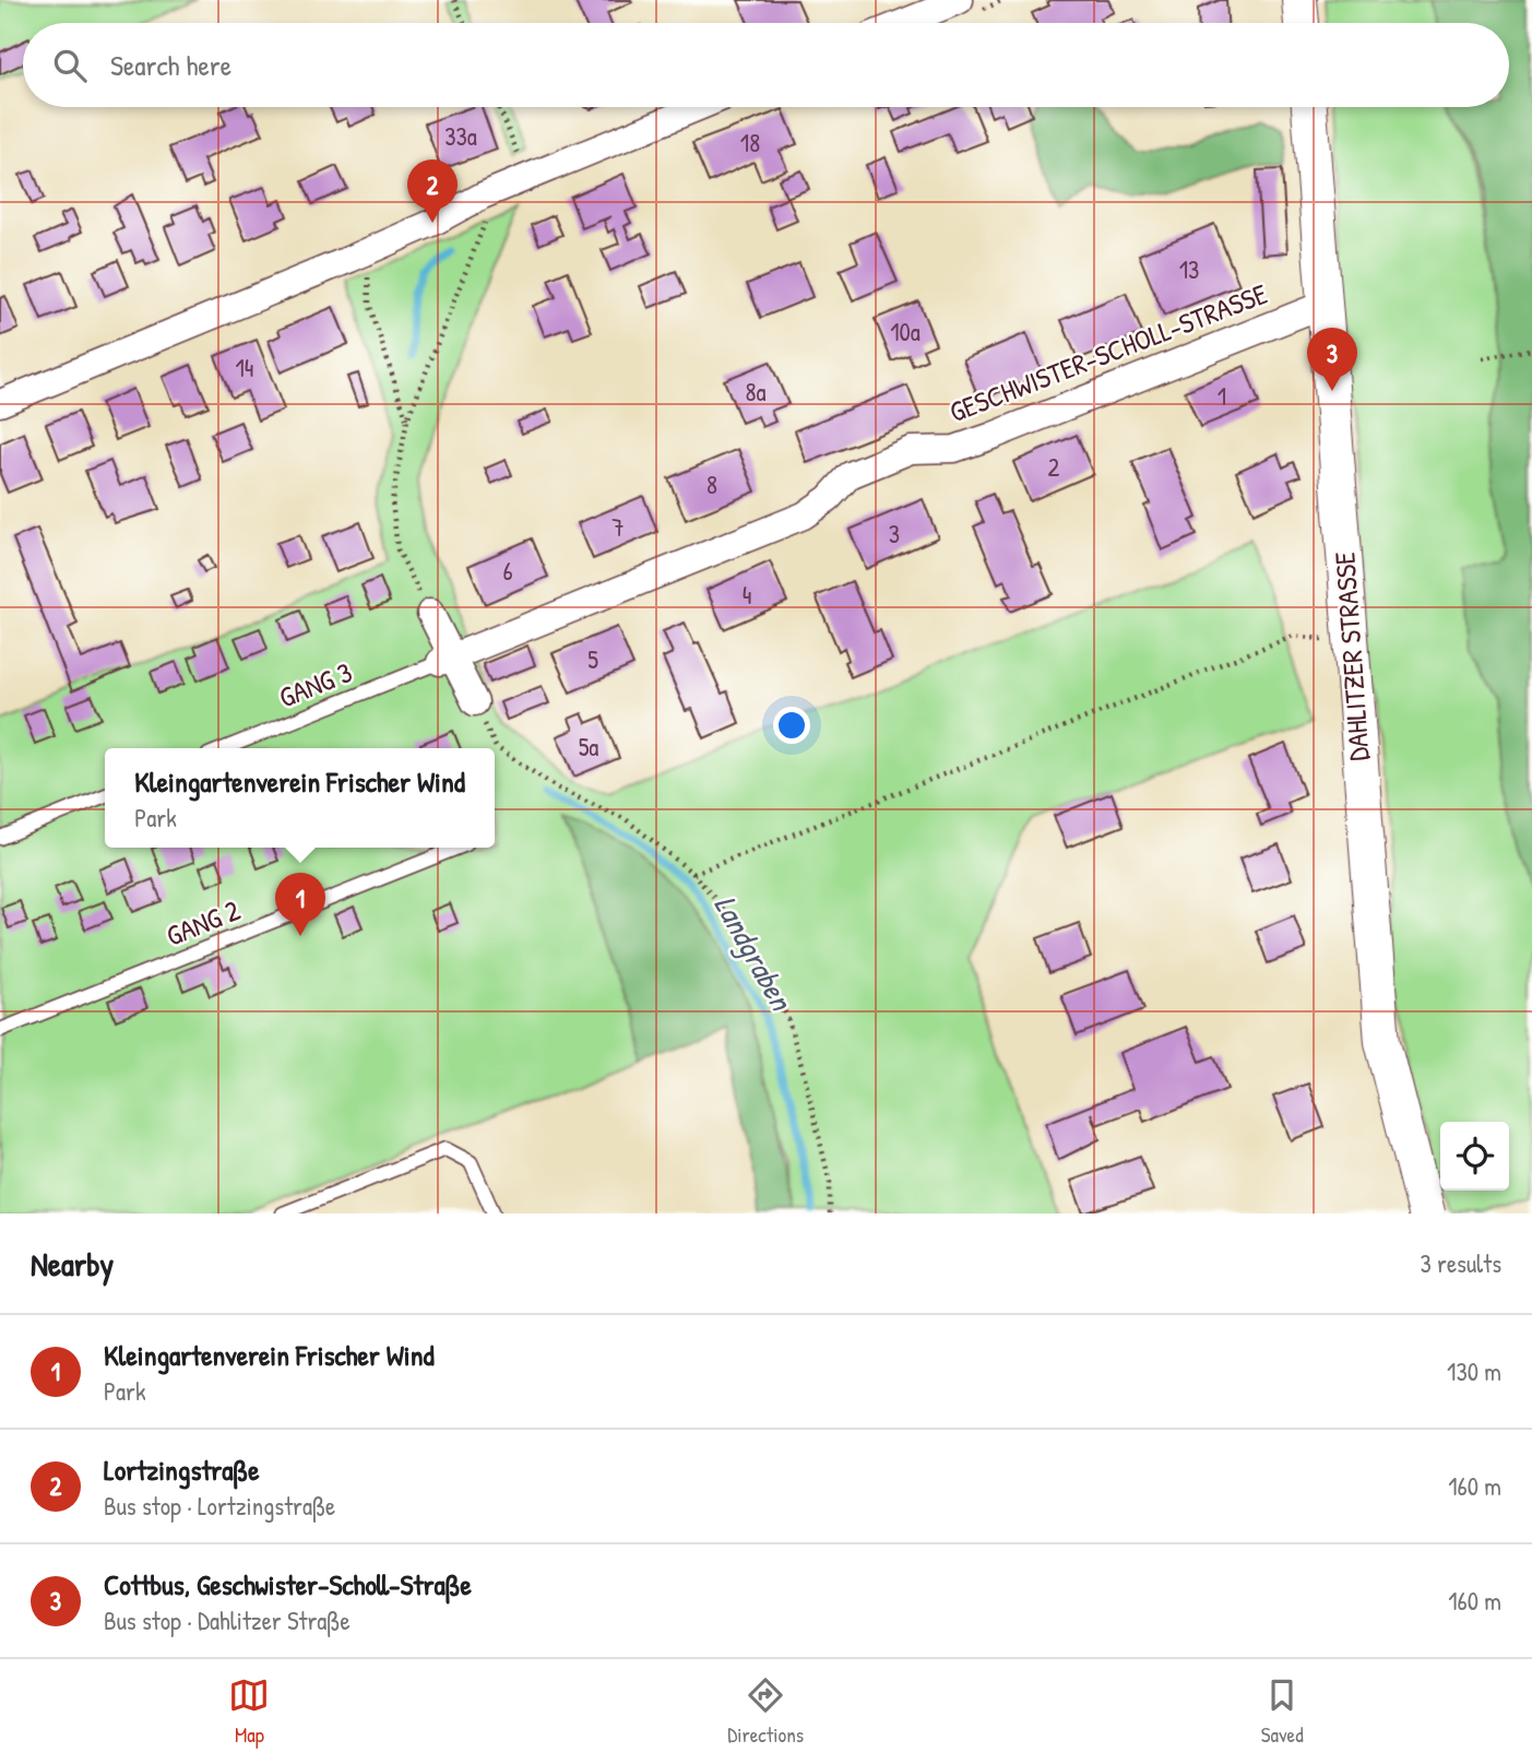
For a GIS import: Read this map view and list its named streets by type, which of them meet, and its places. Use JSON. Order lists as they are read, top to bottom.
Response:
{
  "streets": {
    "street": ["GESCHWISTER-SCHOLL-STRASSE", "DAHLITZER STRASSE"],
    "lane": ["GANG 3", "GANG 2"]
  },
  "crossings": [
    ["GESCHWISTER-SCHOLL-STRASSE", "DAHLITZER STRASSE"],
    ["GESCHWISTER-SCHOLL-STRASSE", "GANG 3"]
  ],
  "water": ["Landgraben"],
  "house_numbers": [
    "33a",
    "18",
    "13",
    "10a",
    "14",
    "8a",
    "1",
    "2",
    "8",
    "7",
    "3",
    "6",
    "4",
    "5",
    "5a"
  ],
  "page": {
    "search": "Search here",
    "pins": ["2", "3", "1"],
    "popup": ["Kleingartenverein Frischer Wind", "Park"],
    "heading": ["Nearby", "3 results"],
    "list": [
      {
        "mark": "1",
        "name": "Kleingartenverein Frischer Wind",
        "note": "Park",
        "value": "130 m"
      },
      {
        "mark": "2",
        "name": "Lortzingstraße",
        "note": "Bus stop · Lortzingstraße",
        "value": "160 m"
      },
      {
        "mark": "3",
        "name": "Cottbus, Geschwister-Scholl-Straße",
        "note": "Bus stop · Dahlitzer Straße",
        "value": "160 m"
      }
    ],
    "nav": ["Map", "Directions", "Saved"]
  }
}
